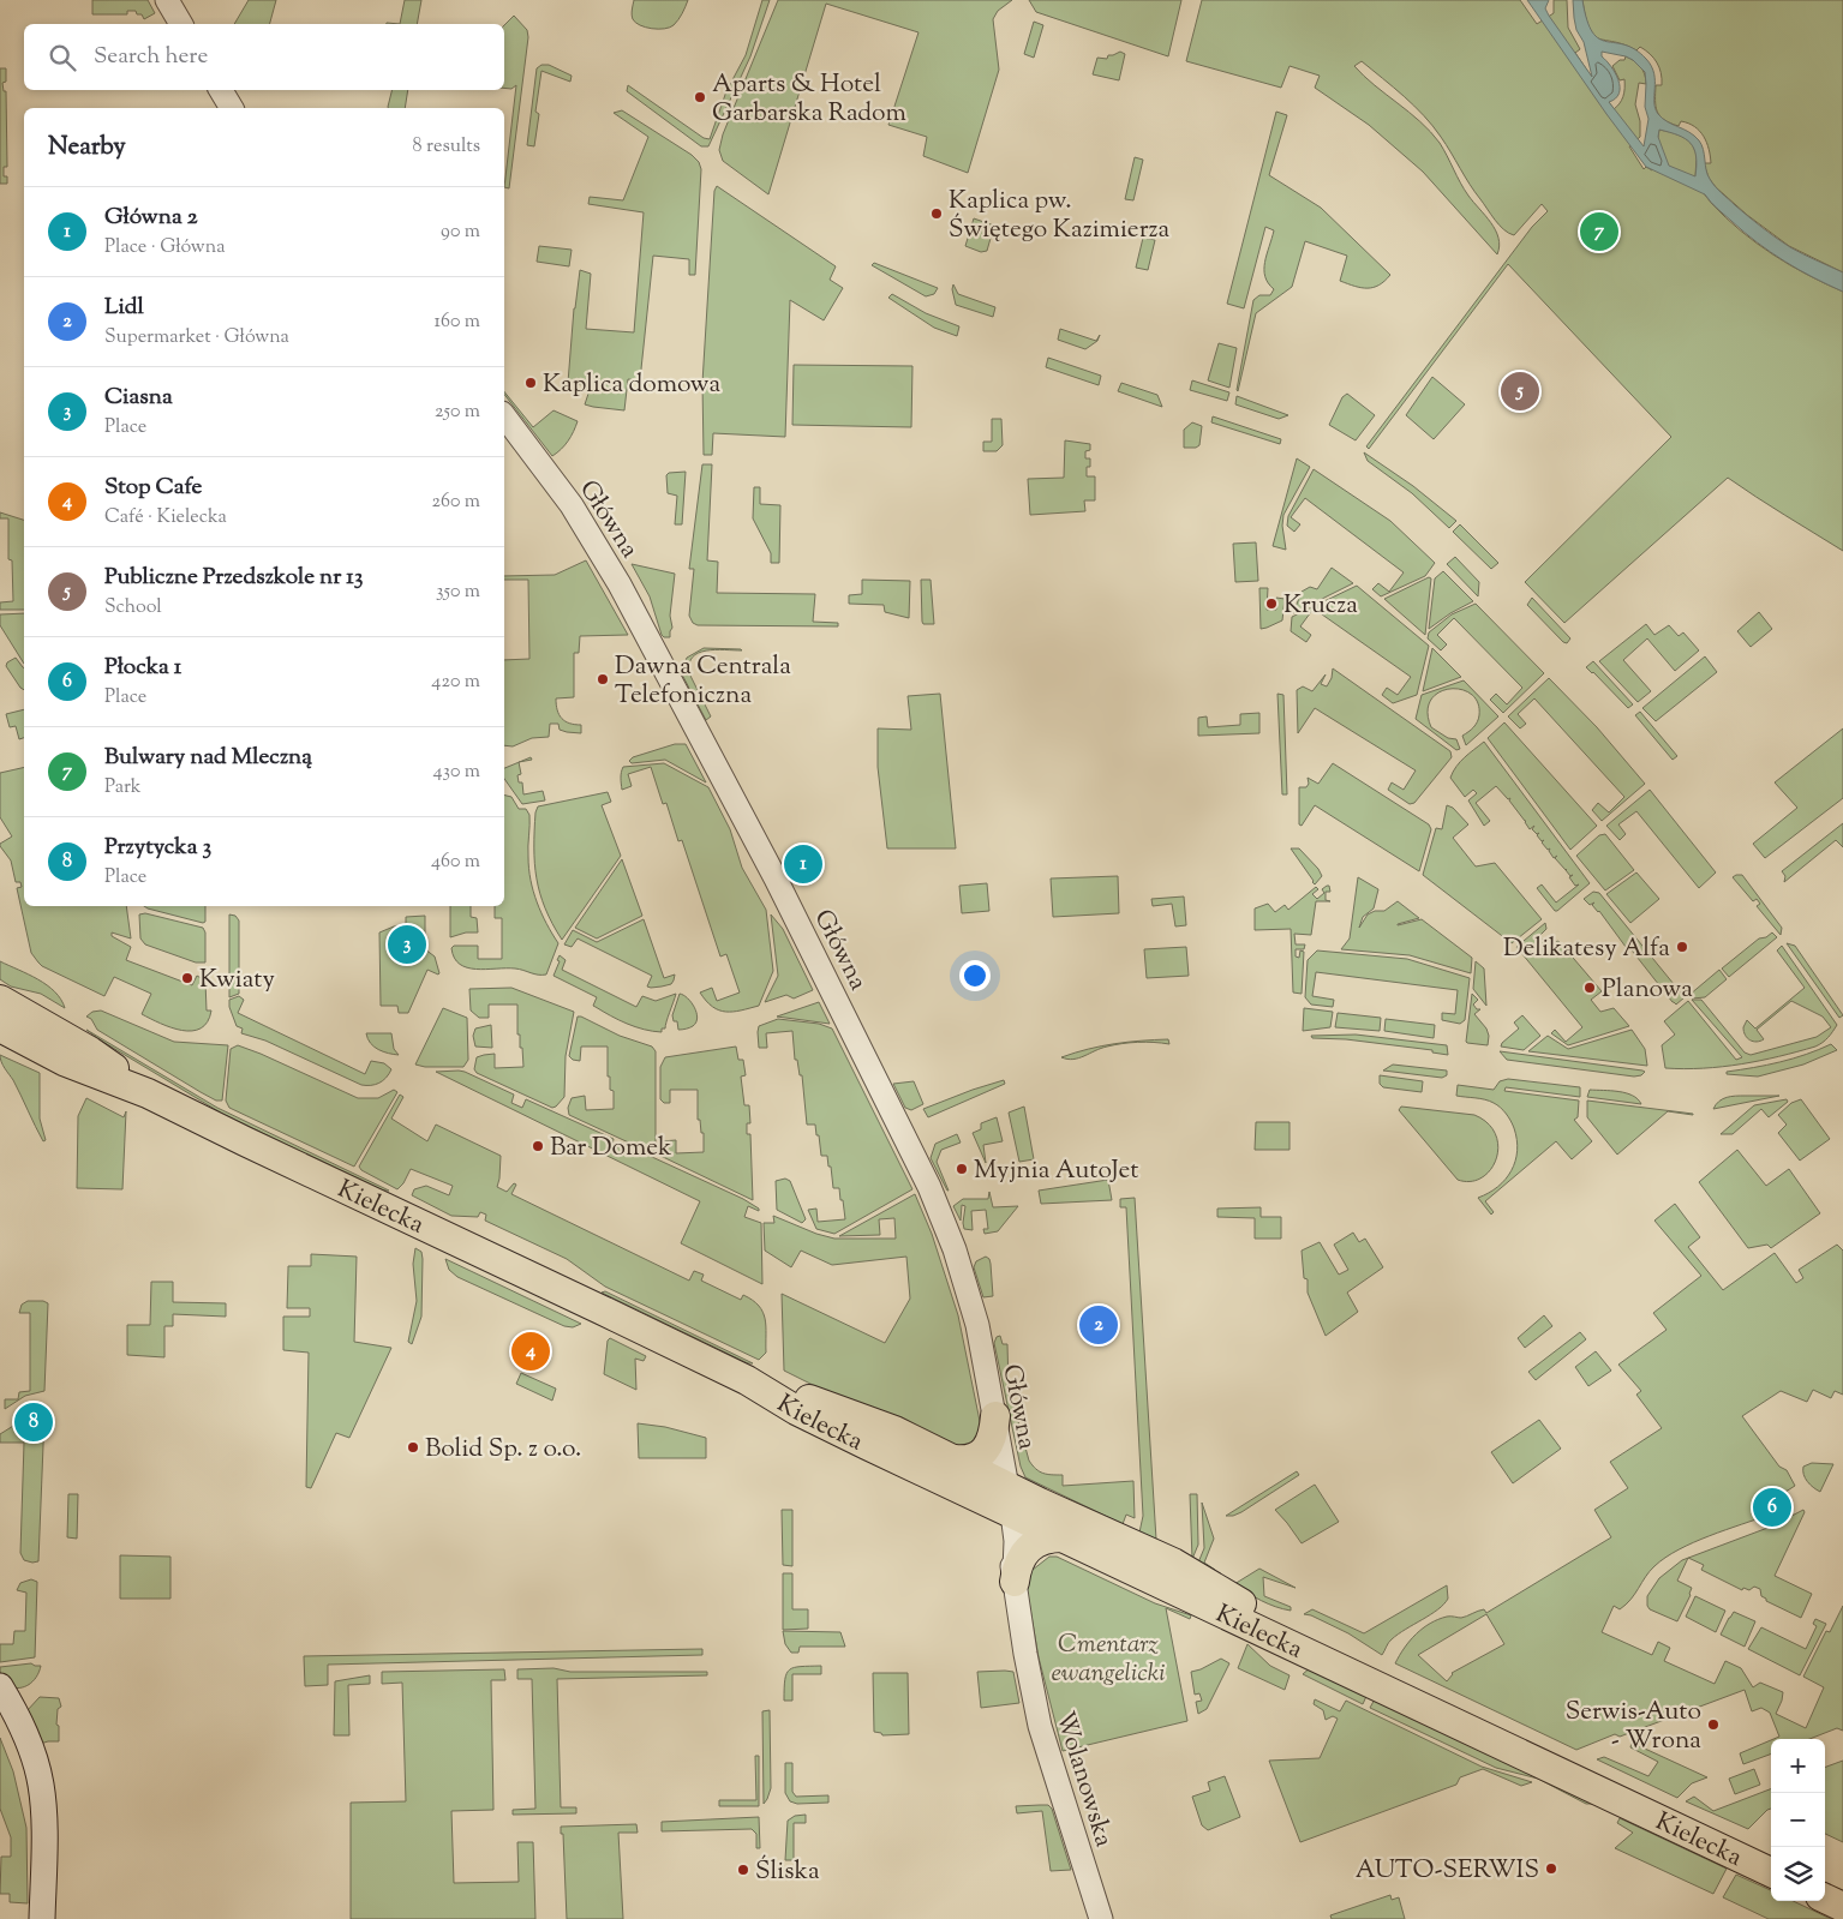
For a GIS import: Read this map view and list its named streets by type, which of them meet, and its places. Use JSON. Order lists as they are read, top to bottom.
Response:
{
  "streets": {
    "main road": ["Kielecka"],
    "street": ["Główna", "Wolanowska"]
  },
  "crossings": [
    ["Główna", "Kielecka"],
    ["Główna", "Wolanowska"],
    ["Kielecka", "Wolanowska"]
  ],
  "parks": ["Cmentarz ewangelicki"],
  "places": [
    "Aparts & Hotel Garbarska Radom",
    "Kaplica pw. Świętego Kazimierza",
    "Kaplica domowa",
    "Krucza",
    "Dawna Centrala Telefoniczna",
    "Delikatesy Alfa",
    "Kwiaty",
    "Planowa",
    "Bar Domek",
    "Myjnia AutoJet",
    "Bolid Sp. z o.o.",
    "Serwis-Auto - Wrona",
    "AUTO-SERWIS",
    "Śliska"
  ],
  "page": {
    "search": "Search here",
    "heading": ["Nearby", "8 results"],
    "list": [
      {
        "mark": "1",
        "name": "Główna 2",
        "note": "Place · Główna",
        "value": "90 m"
      },
      {
        "mark": "2",
        "name": "Lidl",
        "note": "Supermarket · Główna",
        "value": "160 m"
      },
      {
        "mark": "3",
        "name": "Ciasna",
        "note": "Place",
        "value": "250 m"
      },
      {
        "mark": "4",
        "name": "Stop Cafe",
        "note": "Café · Kielecka",
        "value": "260 m"
      },
      {
        "mark": "5",
        "name": "Publiczne Przedszkole nr 13",
        "note": "School",
        "value": "350 m"
      },
      {
        "mark": "6",
        "name": "Płocka 1",
        "note": "Place",
        "value": "420 m"
      },
      {
        "mark": "7",
        "name": "Bulwary nad Mleczną",
        "note": "Park",
        "value": "430 m"
      },
      {
        "mark": "8",
        "name": "Przytycka 3",
        "note": "Place",
        "value": "460 m"
      }
    ],
    "pins": [
      "7",
      "5",
      "1",
      "3",
      "2",
      "4",
      "8",
      "6"
    ],
    "map_buttons": ["+", "−"]
  }
}
